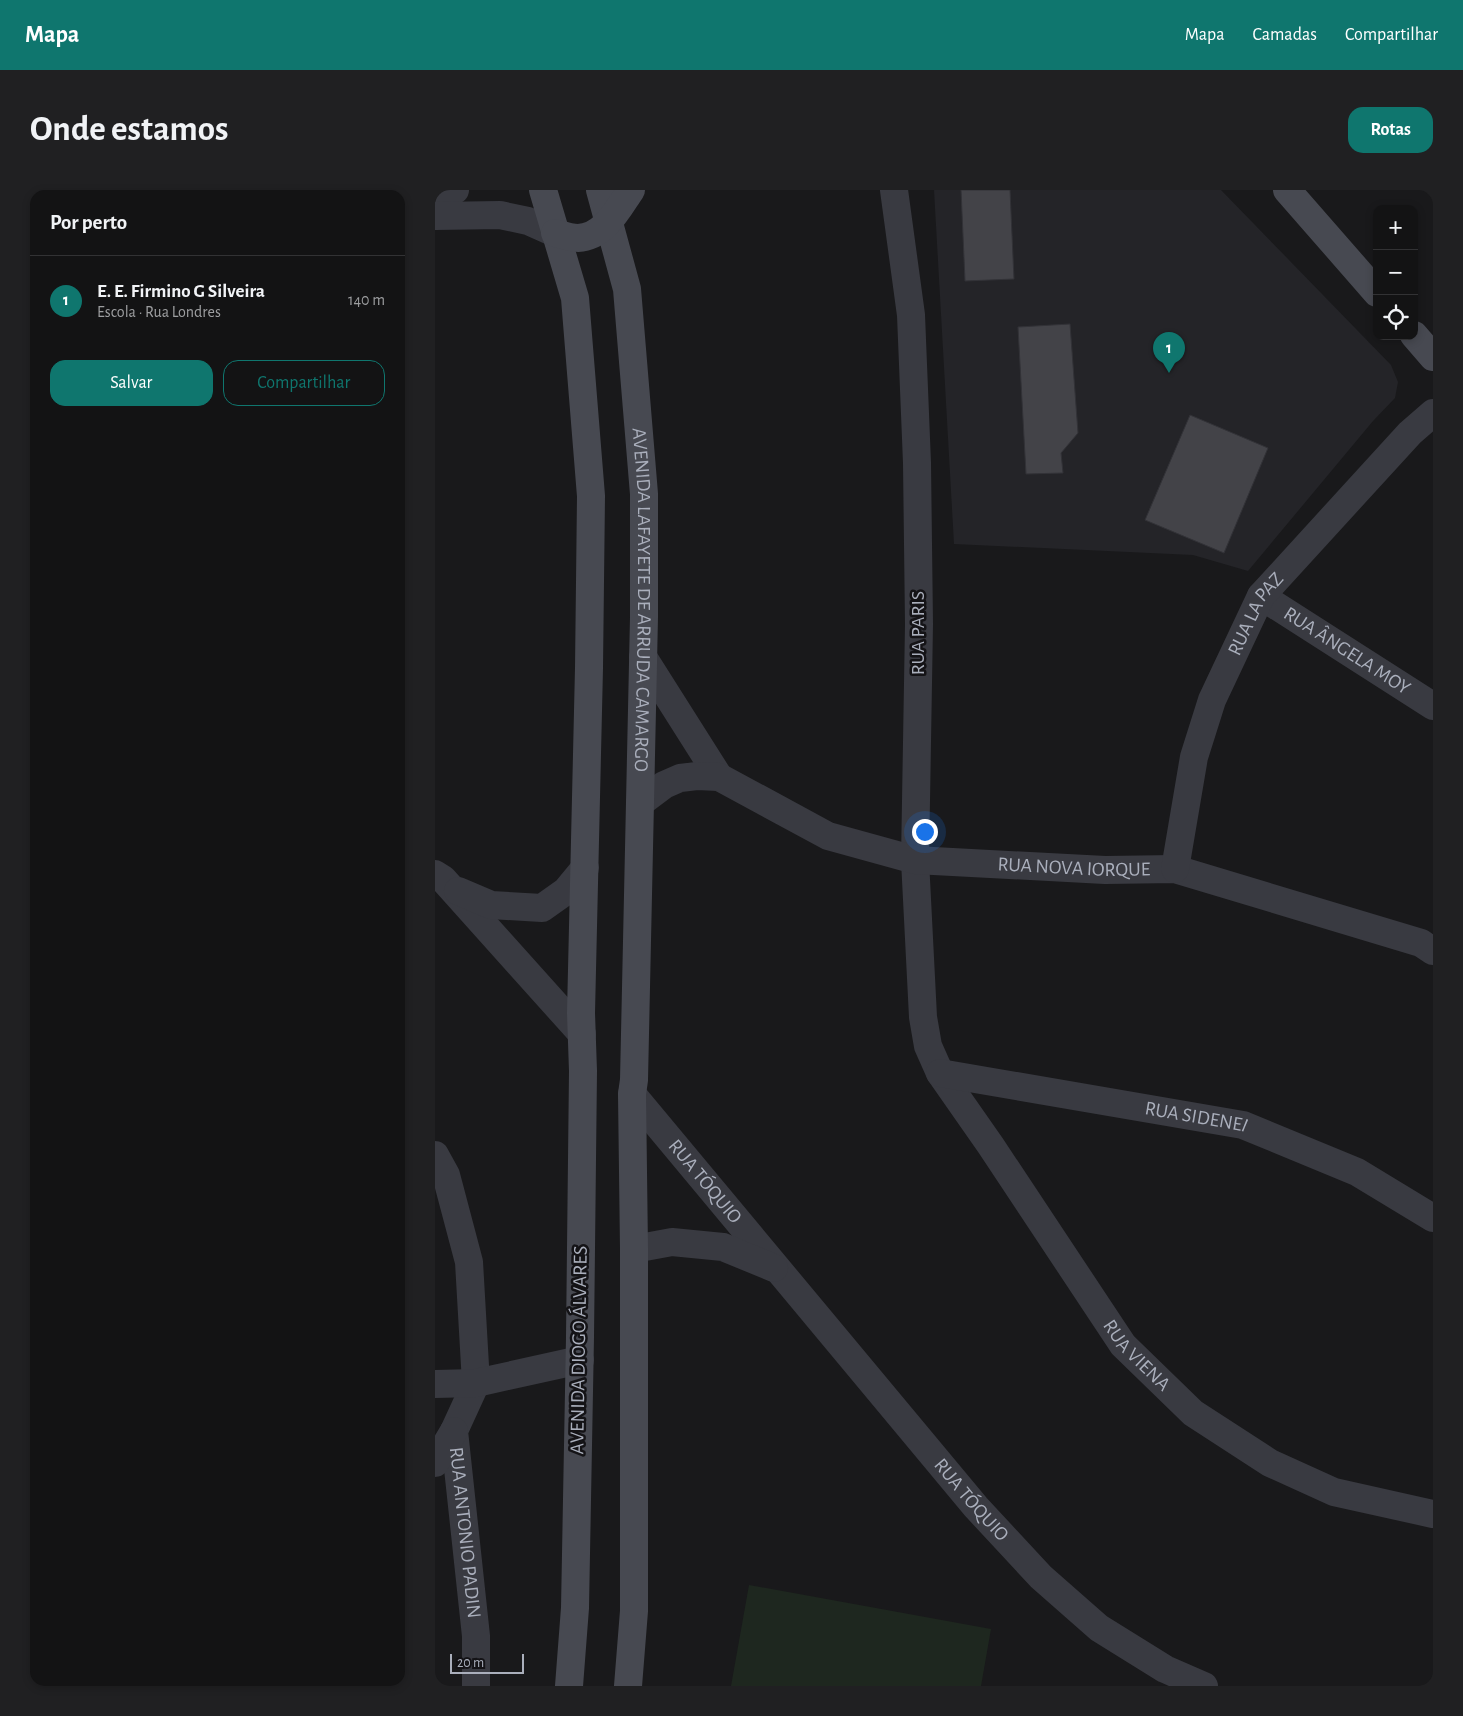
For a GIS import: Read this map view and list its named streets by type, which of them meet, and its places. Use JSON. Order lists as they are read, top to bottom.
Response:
{
  "streets": {
    "main road": ["AVENIDA LAFAYETE DE ARRUDA CAMARGO", "AVENIDA DIOGO ÁLVARES"],
    "street": [
      "RUA LA PAZ",
      "RUA PARIS",
      "RUA ÂNGELA MOY",
      "RUA NOVA IORQUE",
      "RUA SIDENEI",
      "RUA TÓQUIO",
      "RUA VIENA",
      "RUA ANTONIO PADIN"
    ]
  },
  "crossings": [
    ["AVENIDA LAFAYETE DE ARRUDA CAMARGO", "RUA NOVA IORQUE"],
    ["AVENIDA LAFAYETE DE ARRUDA CAMARGO", "RUA TÓQUIO"],
    ["RUA LA PAZ", "RUA ÂNGELA MOY"],
    ["RUA LA PAZ", "RUA NOVA IORQUE"],
    ["RUA PARIS", "RUA NOVA IORQUE"],
    ["RUA PARIS", "RUA SIDENEI"],
    ["RUA PARIS", "RUA VIENA"],
    ["RUA SIDENEI", "RUA VIENA"]
  ],
  "scale_bar": "20 m",
  "page": {
    "header": "Mapa",
    "nav": ["Mapa", "Camadas", "Compartilhar"],
    "buttons": [
      "Rotas",
      ["Salvar", "Compartilhar"]
    ],
    "title": "Onde estamos",
    "heading": "Por perto",
    "map_buttons": ["+", "−"],
    "list": [
      {
        "mark": "1",
        "name": "E. E. Firmino G Silveira",
        "note": "Escola · Rua Londres",
        "value": "140 m"
      }
    ],
    "pins": "1",
    "scale": "20 m"
  }
}
